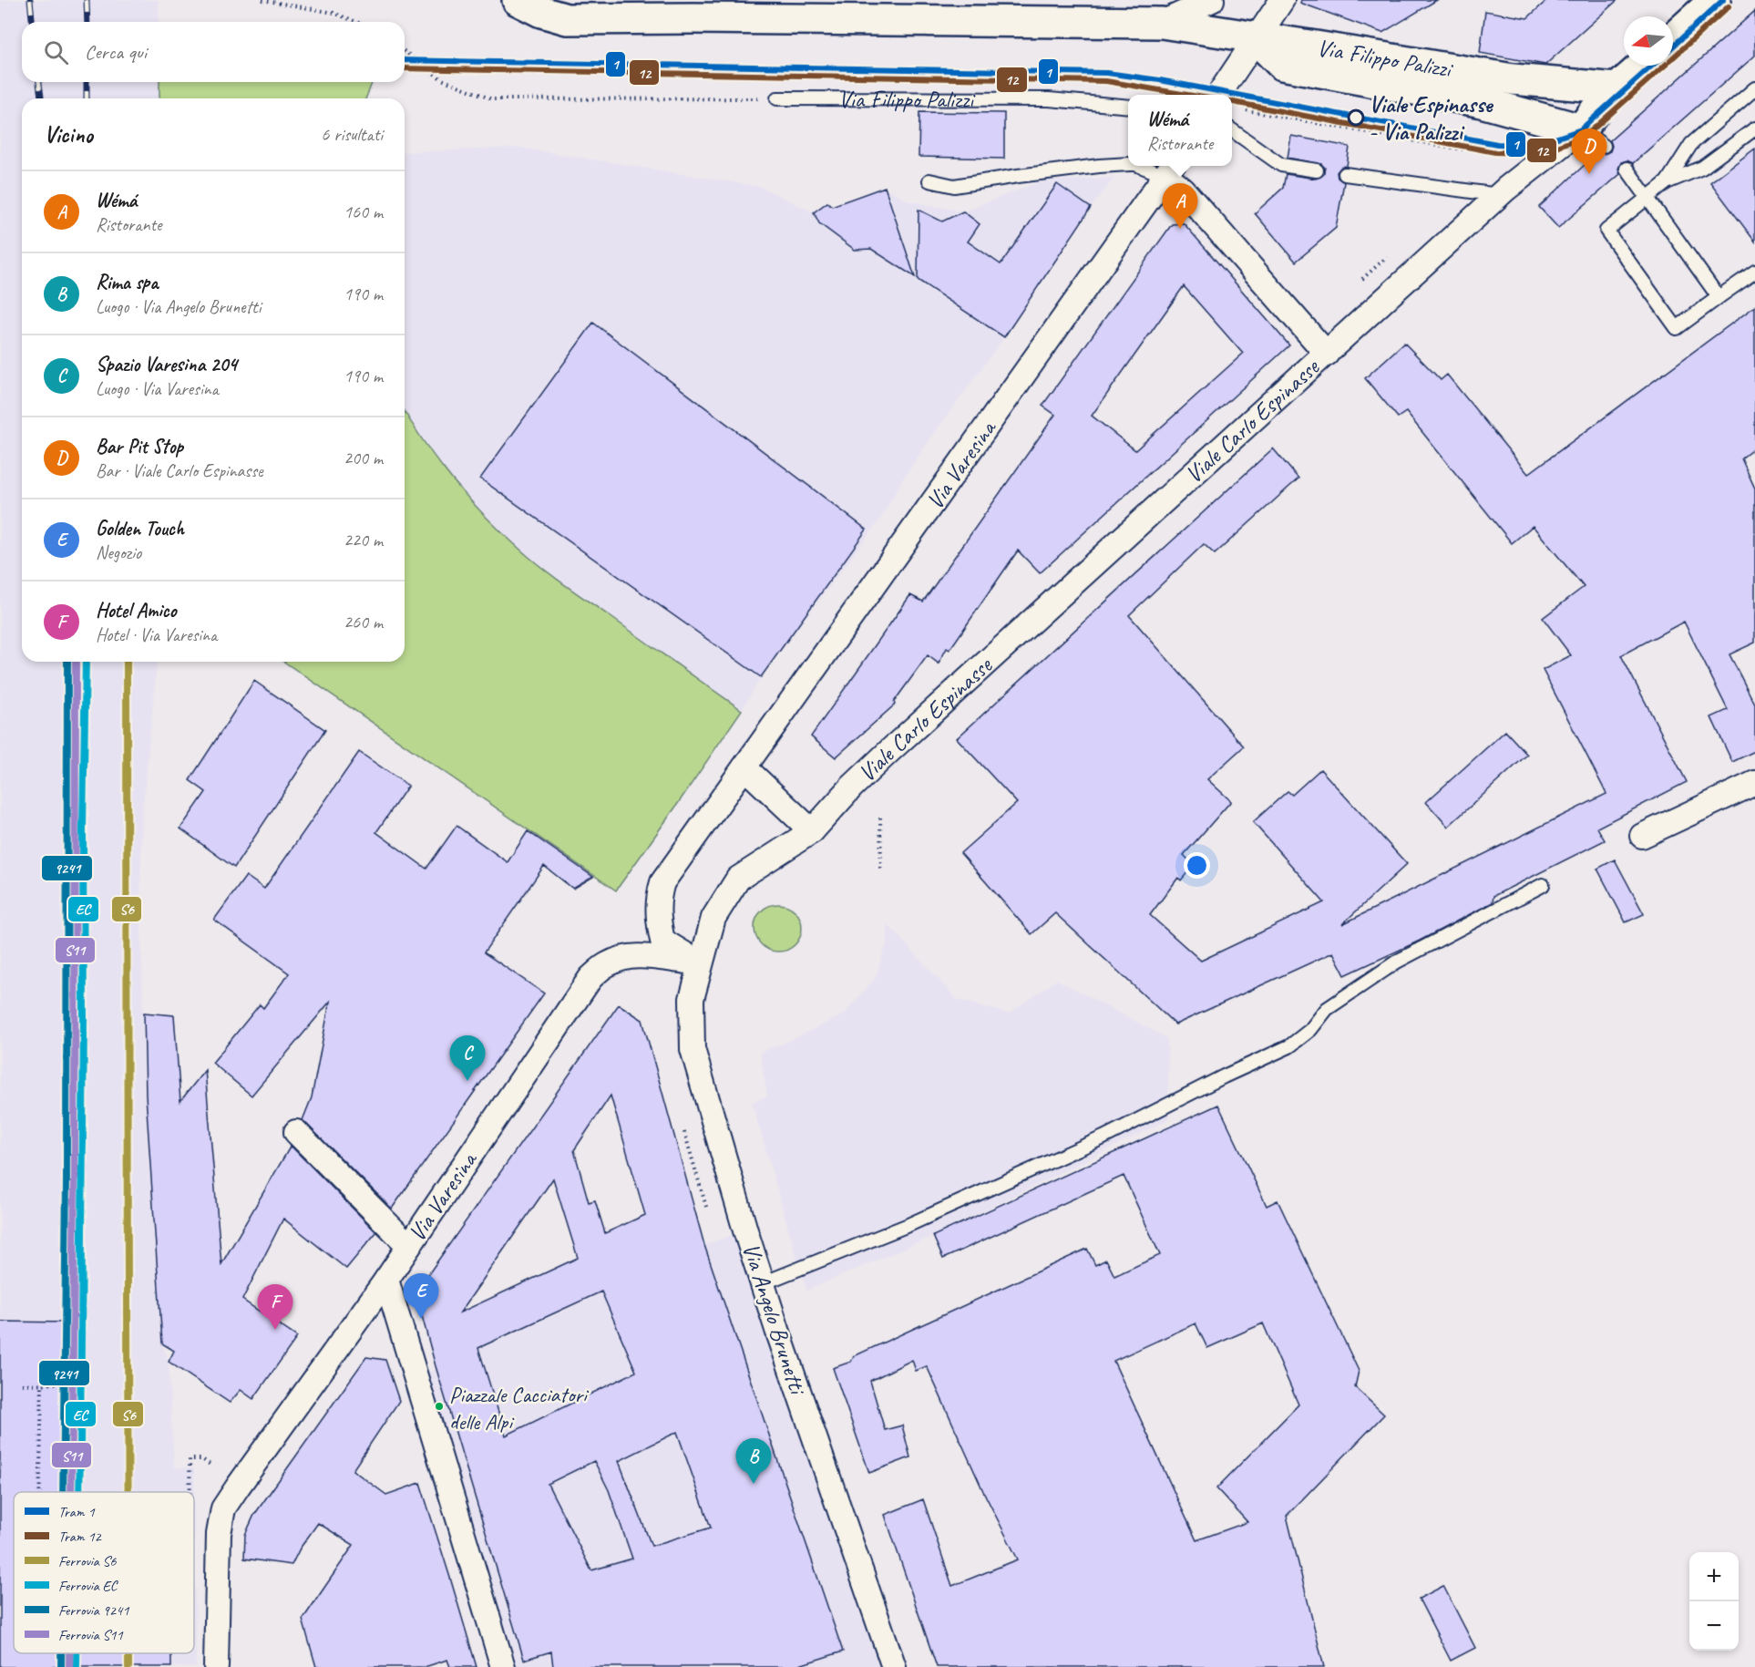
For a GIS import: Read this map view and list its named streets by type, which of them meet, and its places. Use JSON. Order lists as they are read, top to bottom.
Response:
{
  "streets": {
    "street": [
      "Via Filippo Palizzi",
      "Viale Carlo Espinasse",
      "Via Varesina",
      "Via Angelo Brunetti"
    ]
  },
  "crossings": [
    ["Via Filippo Palizzi", "Viale Carlo Espinasse"],
    ["Via Varesina", "Via Angelo Brunetti"]
  ],
  "places": ["Viale Espinasse - Via Palizzi", "Piazzale Cacciatori delle Alpi"],
  "lines": [
    "tram line 1",
    "tram line 12",
    "rail line S6",
    "rail line EC",
    "rail line 9241",
    "rail line S11"
  ],
  "legend": [
    "Tram 1",
    "Tram 12",
    "Ferrovia S6",
    "Ferrovia EC",
    "Ferrovia 9241",
    "Ferrovia S11"
  ],
  "north": "left",
  "page": {
    "search": "Cerca qui",
    "popup": ["Wémá", "Ristorante"],
    "heading": ["Vicino", "6 risultati"],
    "pins": [
      "D",
      "A",
      "C",
      "E",
      "F",
      "B"
    ],
    "list": [
      {
        "mark": "A",
        "name": "Wémá",
        "note": "Ristorante",
        "value": "160 m"
      },
      {
        "mark": "B",
        "name": "Rima spa",
        "note": "Luogo · Via Angelo Brunetti",
        "value": "190 m"
      },
      {
        "mark": "C",
        "name": "Spazio Varesina 204",
        "note": "Luogo · Via Varesina",
        "value": "190 m"
      },
      {
        "mark": "D",
        "name": "Bar Pit Stop",
        "note": "Bar · Viale Carlo Espinasse",
        "value": "200 m"
      },
      {
        "mark": "E",
        "name": "Golden Touch",
        "note": "Negozio",
        "value": "220 m"
      },
      {
        "mark": "F",
        "name": "Hotel Amico",
        "note": "Hotel · Via Varesina",
        "value": "260 m"
      }
    ],
    "map_buttons": ["+", "−"]
  }
}
